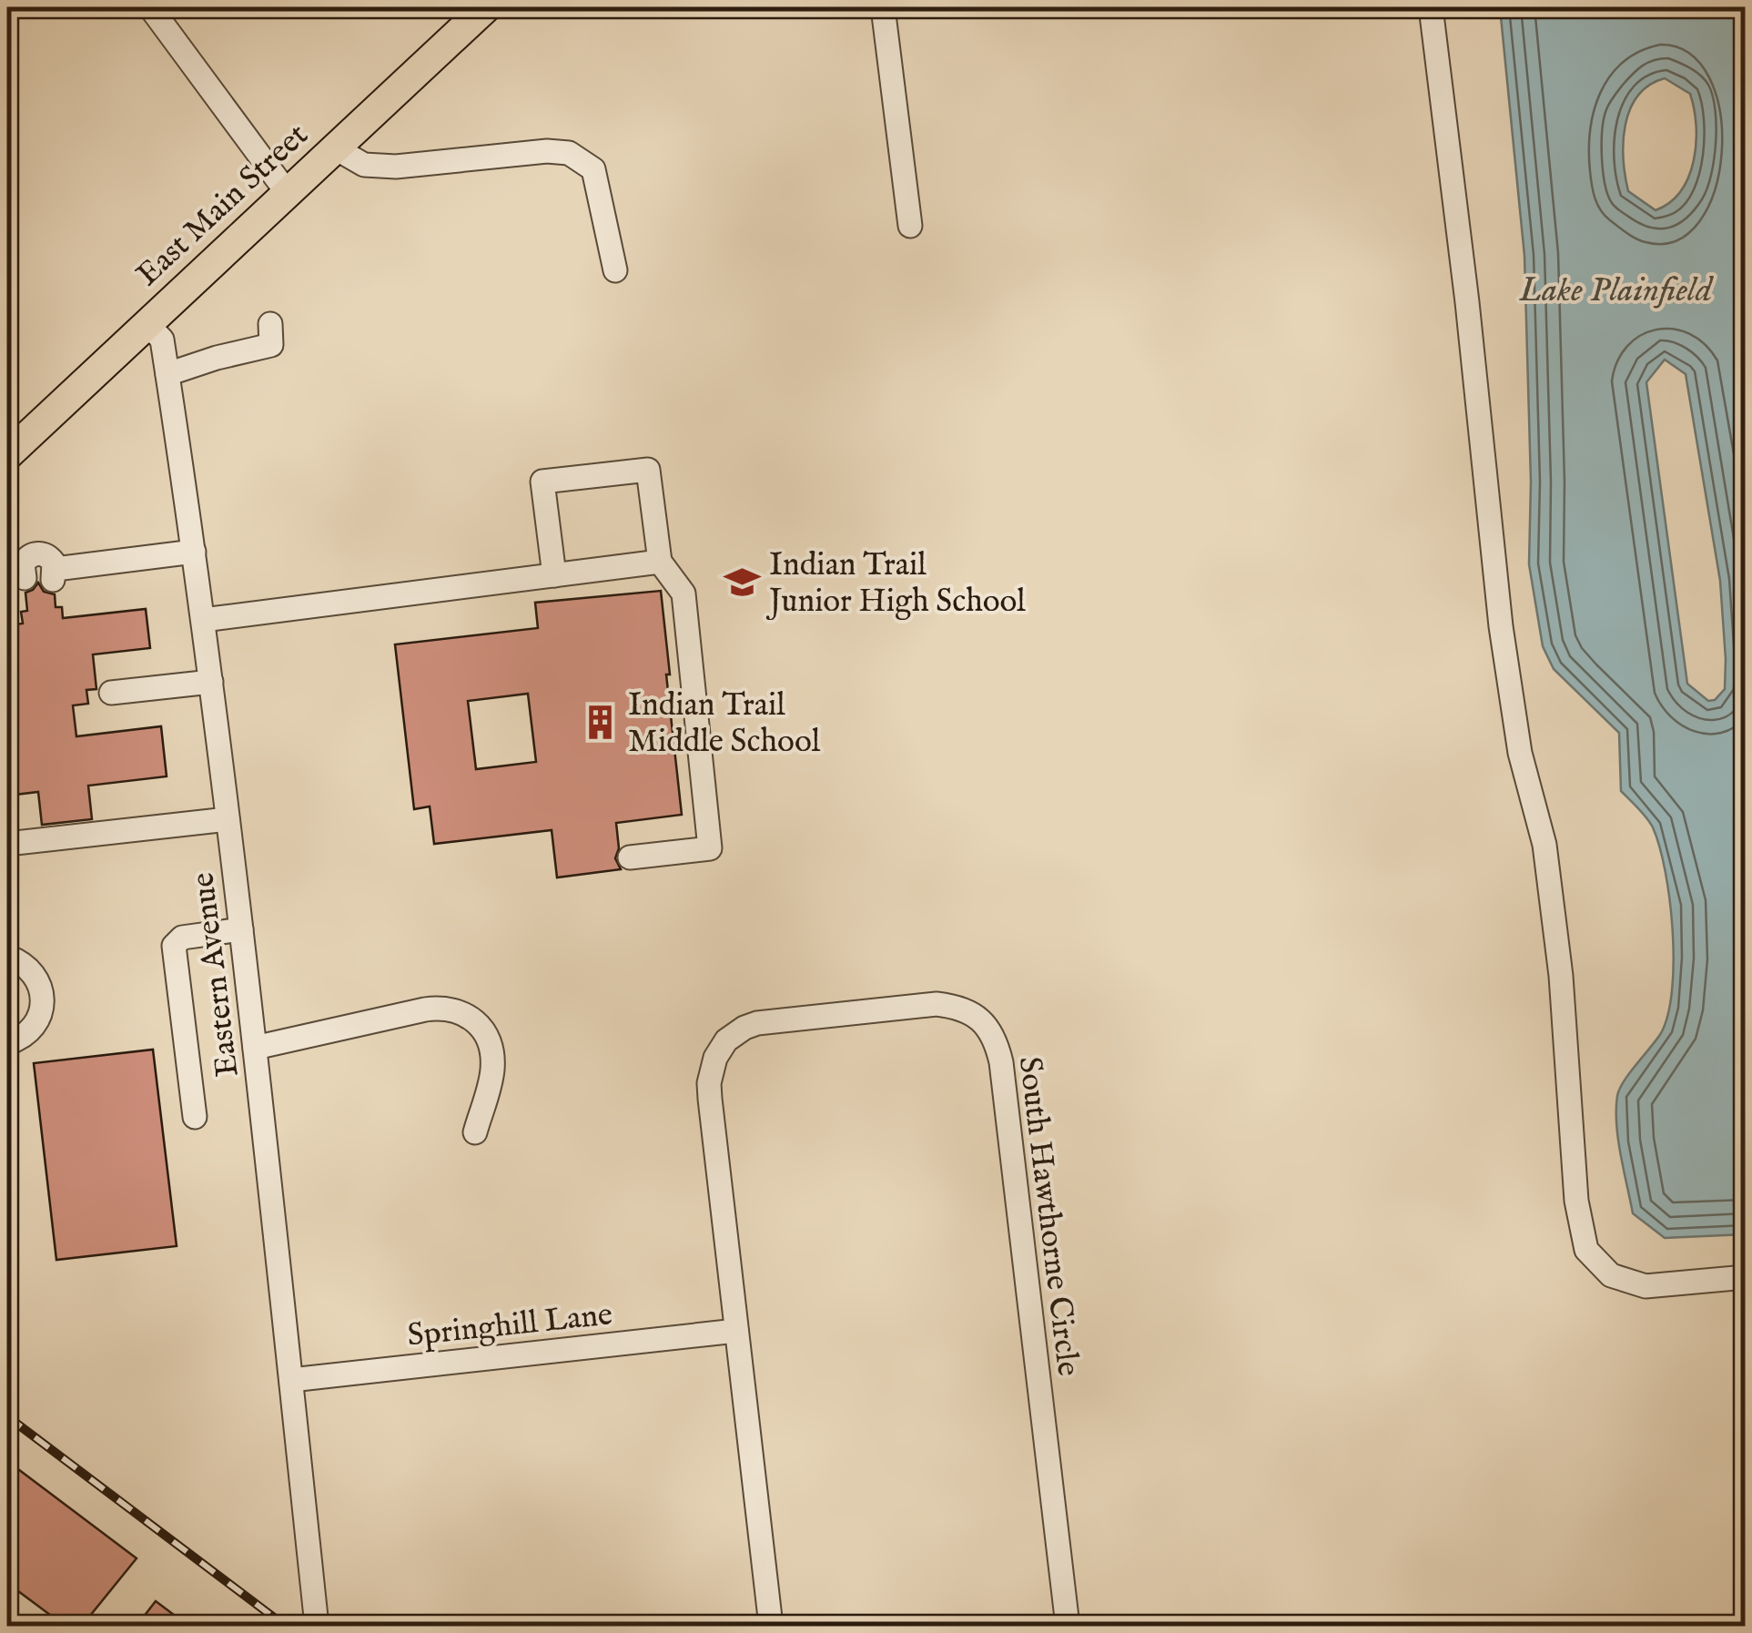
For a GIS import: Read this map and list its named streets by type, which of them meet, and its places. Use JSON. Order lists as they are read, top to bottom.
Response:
{
  "streets": {
    "main road": ["East Main Street"],
    "street": ["Eastern Avenue", "South Hawthorne Circle", "Springhill Lane"]
  },
  "crossings": [
    ["East Main Street", "Eastern Avenue"],
    ["Eastern Avenue", "Springhill Lane"],
    ["South Hawthorne Circle", "Springhill Lane"]
  ],
  "water": ["Lake Plainfield"],
  "places": {
    "school or university": ["Indian Trail Junior High School"],
    "building": ["Indian Trail Middle School"]
  }
}
